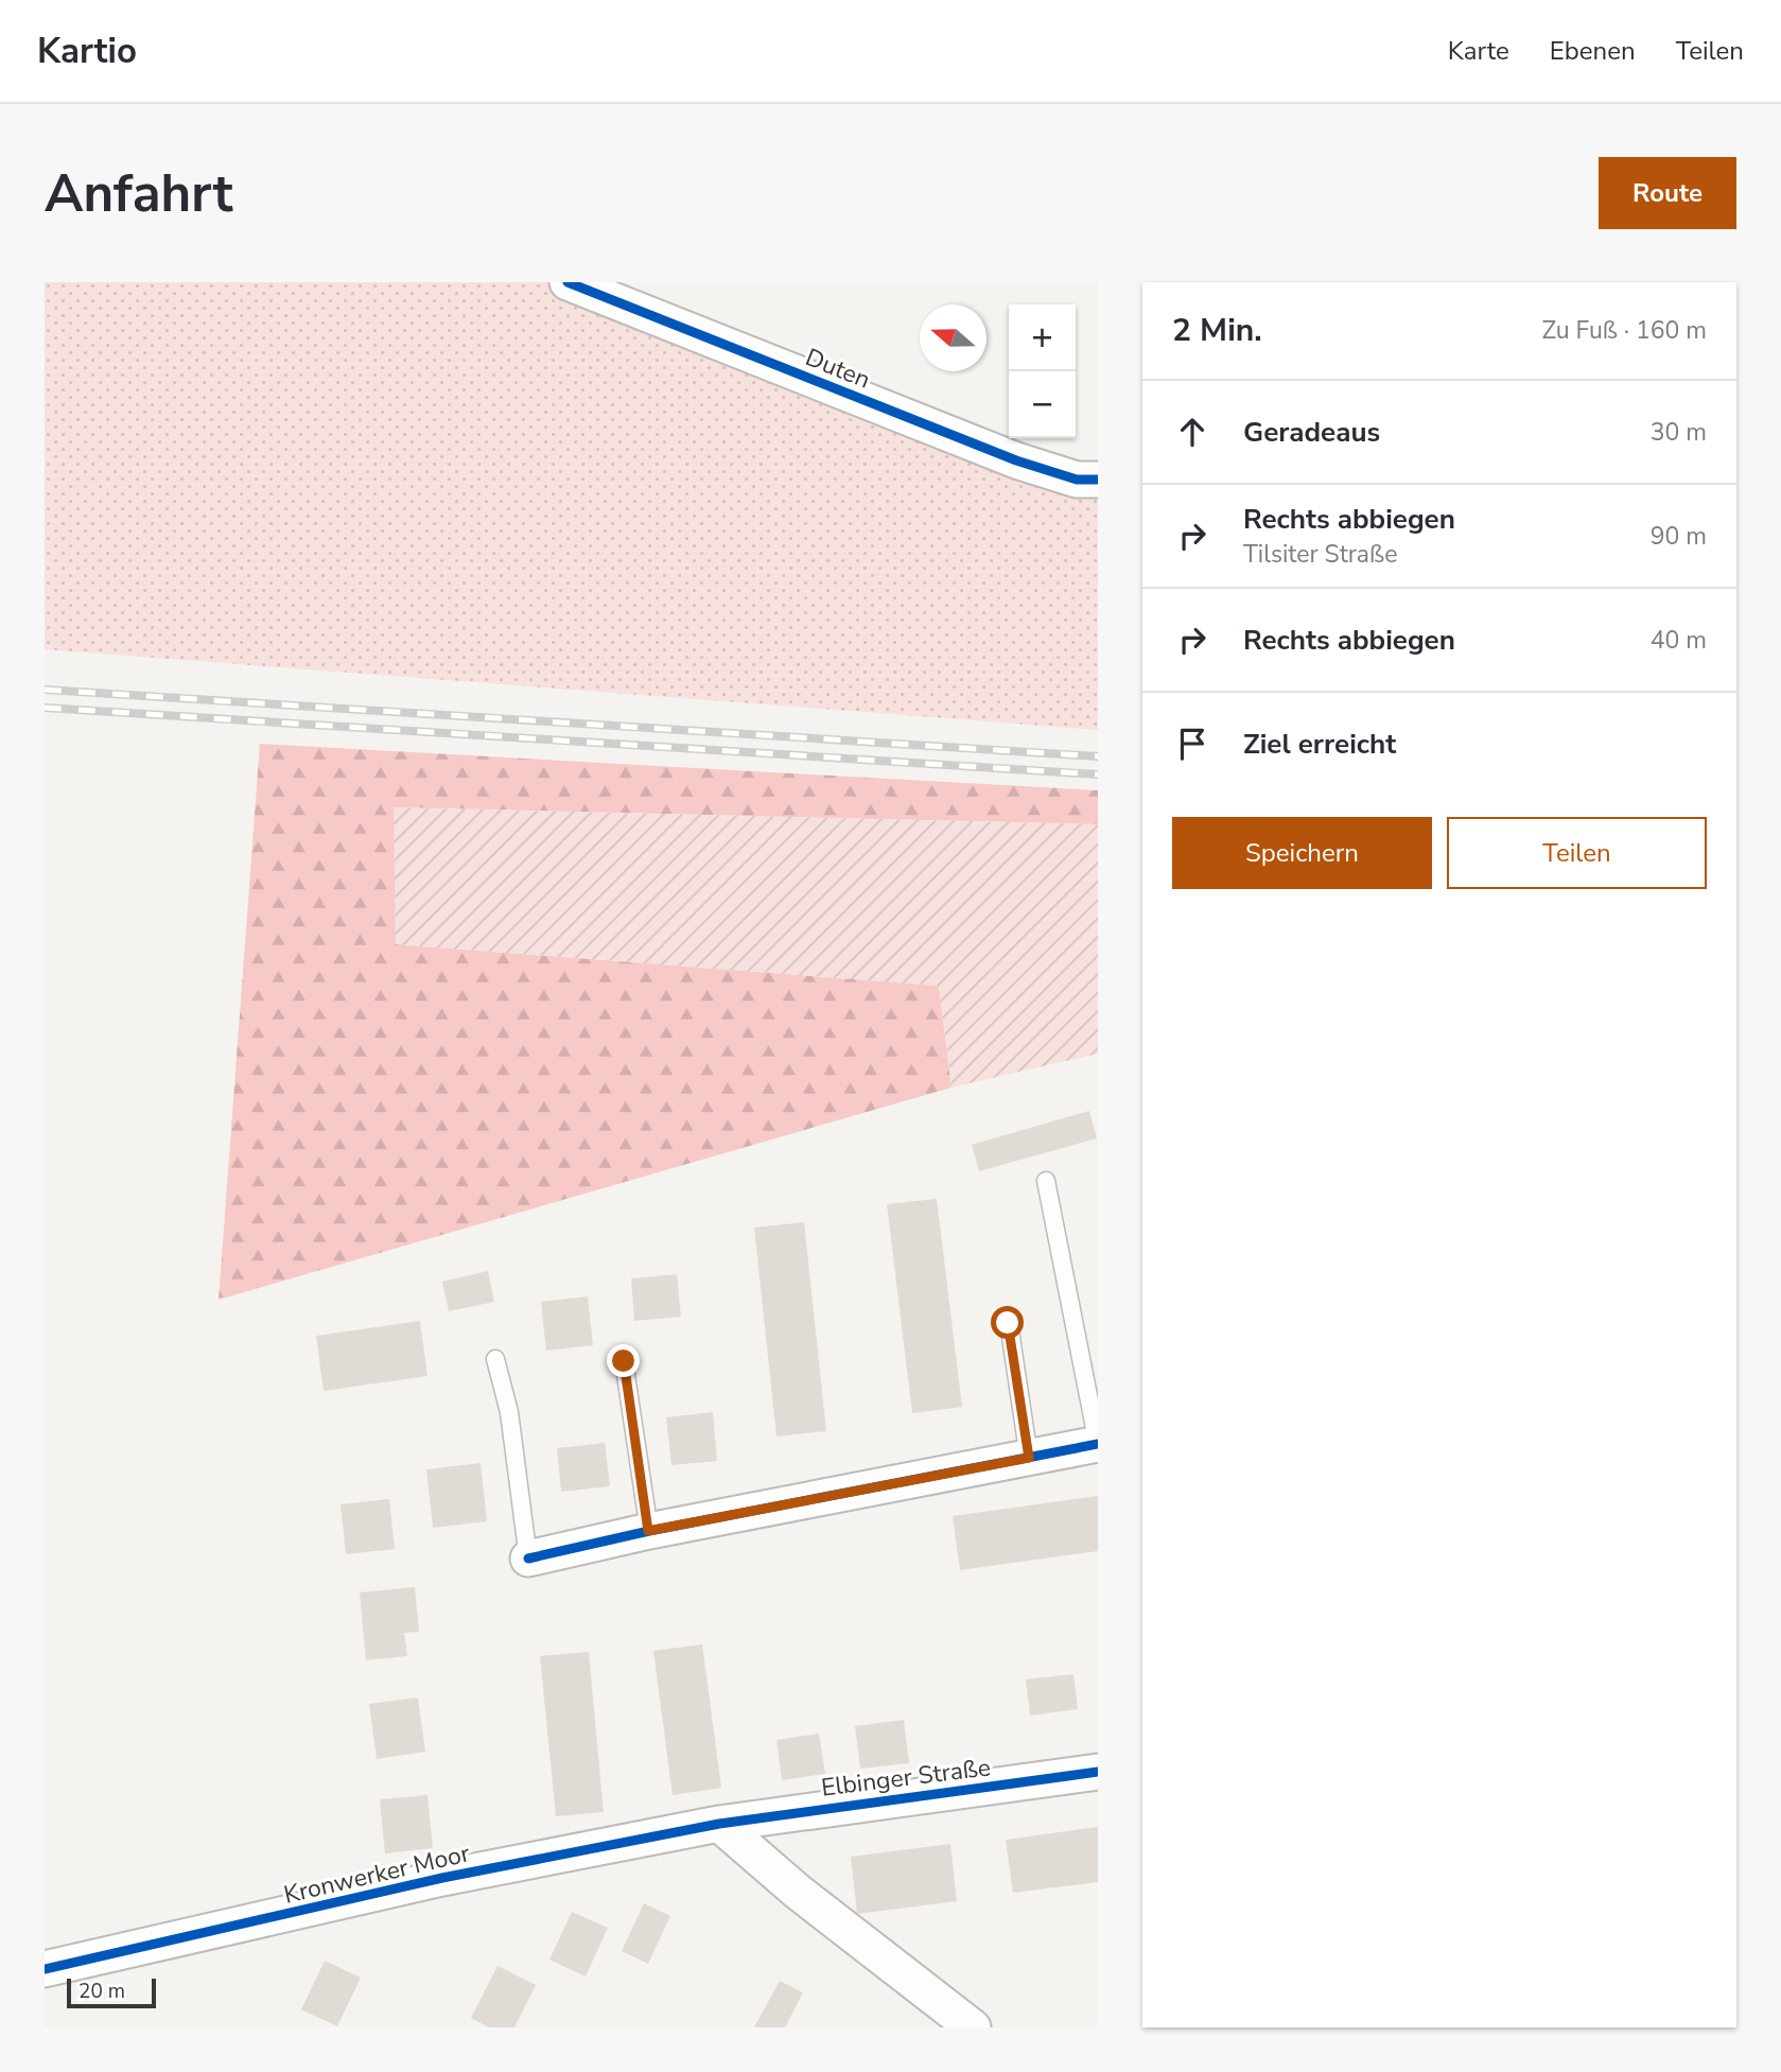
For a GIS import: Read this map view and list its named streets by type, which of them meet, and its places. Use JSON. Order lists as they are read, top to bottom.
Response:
{
  "streets": {
    "street": ["Duten", "Elbinger Straße", "Kronwerker Moor"]
  },
  "crossings": [
    ["Elbinger Straße", "Kronwerker Moor"]
  ],
  "scale_bar": "20 m",
  "north": "left",
  "page": {
    "header": "Kartio",
    "nav": ["Karte", "Ebenen", "Teilen"],
    "buttons": [
      "Route",
      ["Speichern", "Teilen"]
    ],
    "title": "Anfahrt",
    "heading": ["2 Min.", "Zu Fuß · 160 m"],
    "map_buttons": ["+", "−"],
    "list": [
      ["Geradeaus", "30 m"],
      ["Rechts abbiegen", "Tilsiter Straße", "90 m"],
      ["Rechts abbiegen", "40 m"],
      "Ziel erreicht"
    ],
    "scale": "20 m"
  }
}
